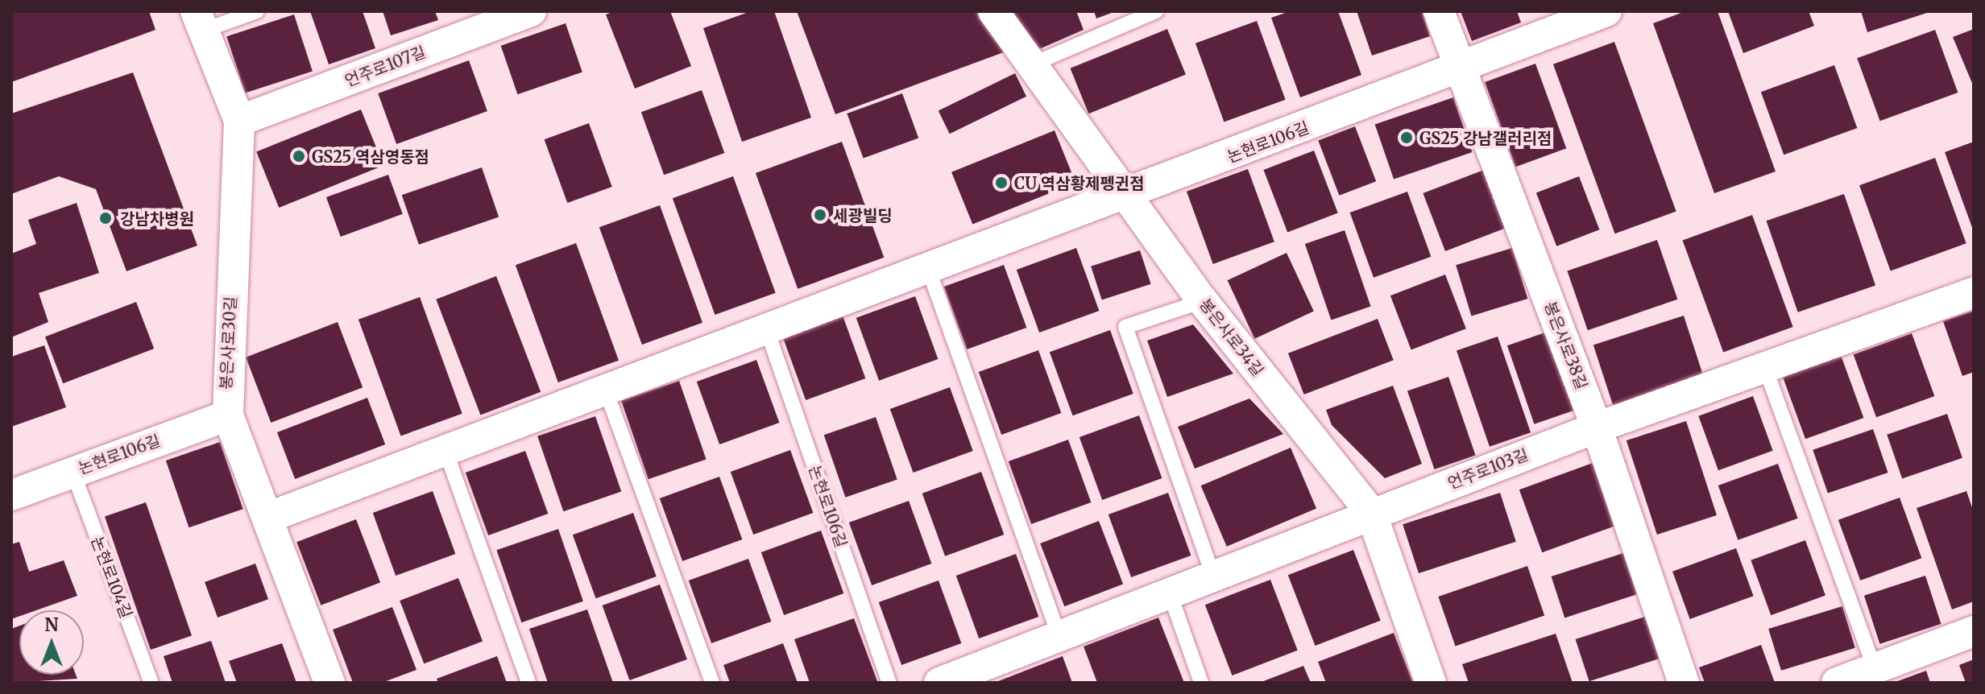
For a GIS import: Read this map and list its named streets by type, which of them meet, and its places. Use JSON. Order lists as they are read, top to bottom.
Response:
{
  "streets": {
    "street": [
      "언주로107길",
      "논현로106길",
      "봉은사로34길",
      "봉은사로30길",
      "봉은사로38길",
      "언주로103길"
    ],
    "lane": ["논현로104길"]
  },
  "crossings": [
    ["언주로107길", "봉은사로30길"],
    ["논현로106길", "봉은사로34길"],
    ["논현로106길", "봉은사로30길"],
    ["논현로106길", "봉은사로38길"],
    ["논현로106길", "논현로104길"],
    ["봉은사로34길", "언주로103길"],
    ["봉은사로38길", "언주로103길"]
  ],
  "places": [
    "GS25 강남갤러리점",
    "GS25 역삼영동점",
    "CU 역삼황제펭귄점",
    "세광빌딩",
    "강남차병원"
  ],
  "north": "top"
}
